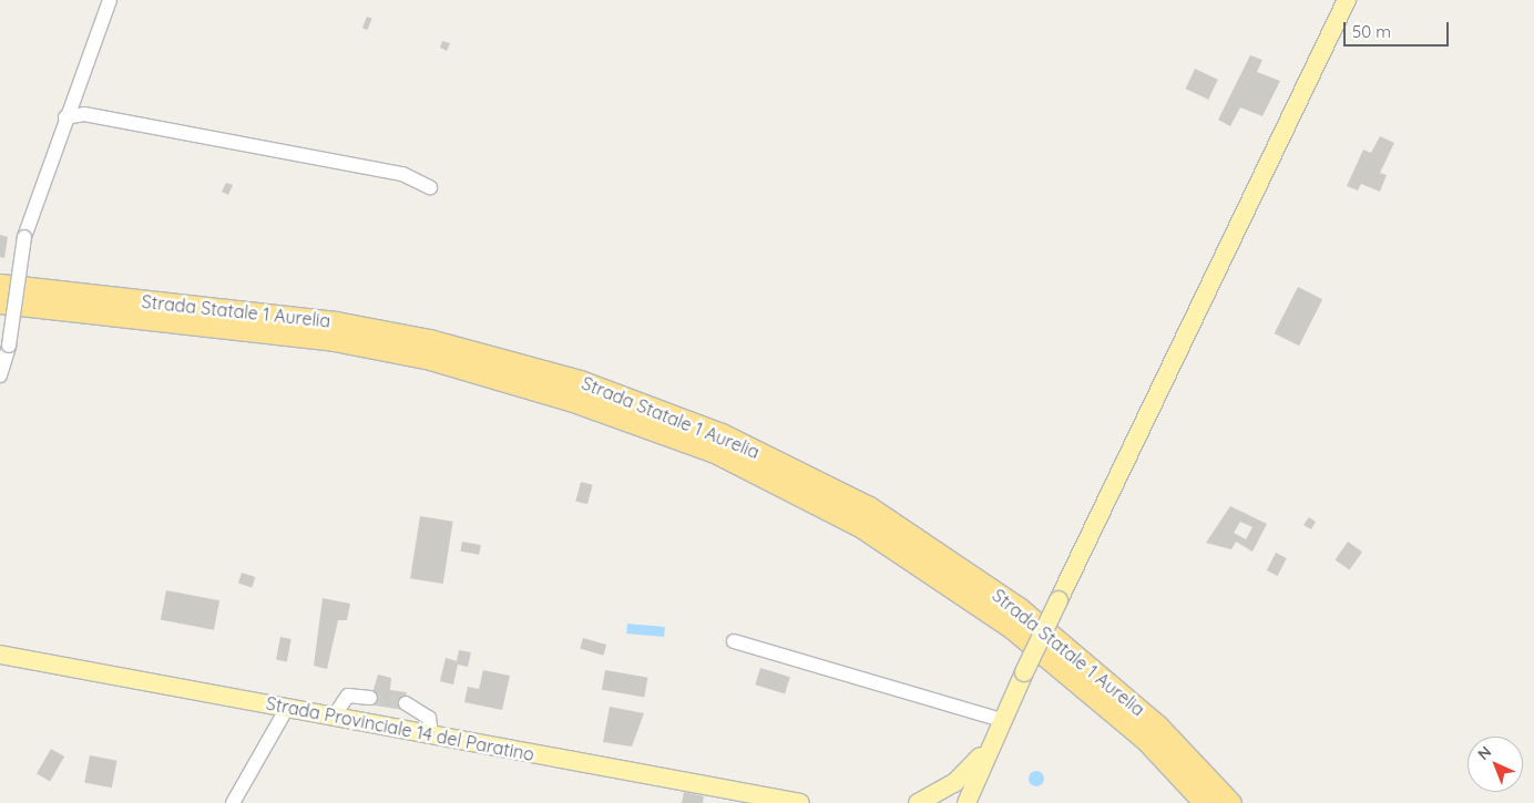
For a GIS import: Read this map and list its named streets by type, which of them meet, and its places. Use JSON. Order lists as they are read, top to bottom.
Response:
{
  "streets": {
    "highway": ["Strada Statale 1 Aurelia"],
    "main road": ["Strada Provinciale 14 del Paratino"]
  },
  "scale_bar": "50 m",
  "north": "top left"
}
